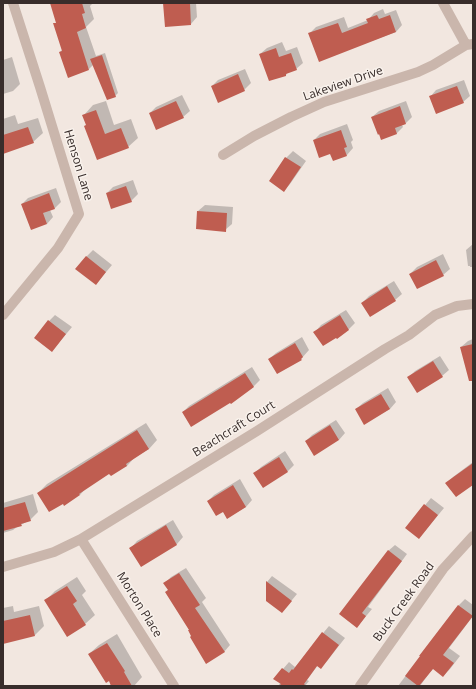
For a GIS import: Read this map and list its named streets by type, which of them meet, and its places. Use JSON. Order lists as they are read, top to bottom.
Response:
{
  "streets": {
    "street": [
      "Lakeview Drive",
      "Henson Lane",
      "Beachcraft Court",
      "Buck Creek Road",
      "Morton Place"
    ]
  },
  "crossings": [
    ["Beachcraft Court", "Morton Place"]
  ]
}
